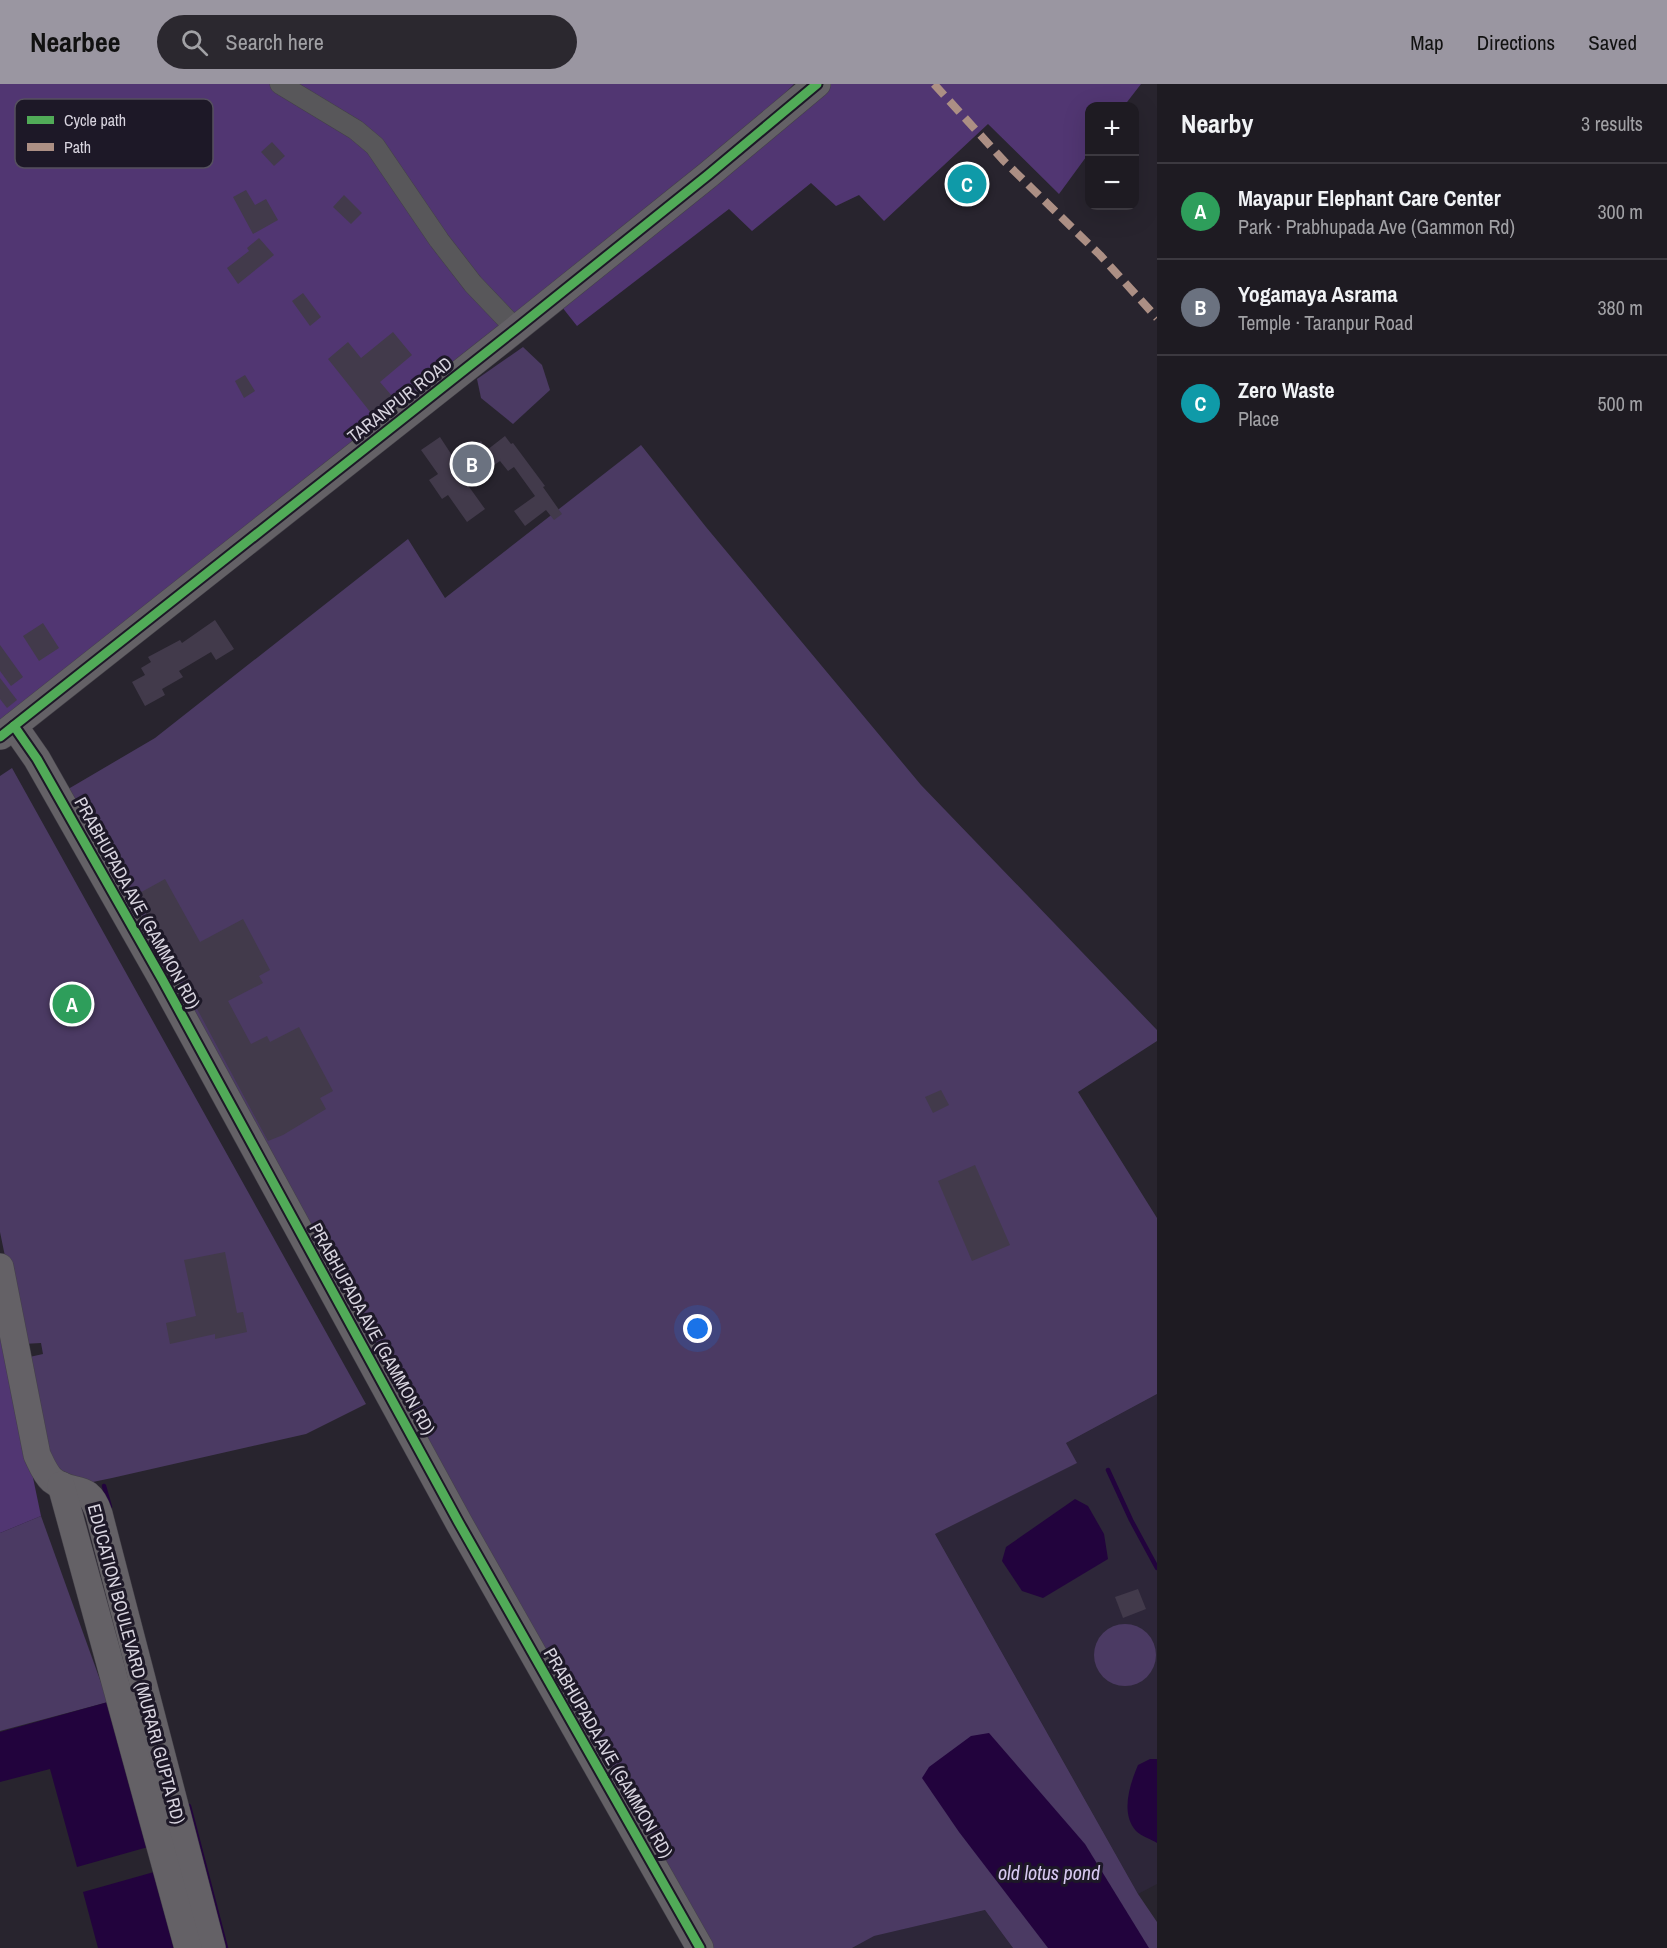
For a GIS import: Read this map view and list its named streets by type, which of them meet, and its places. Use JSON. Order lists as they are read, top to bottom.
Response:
{
  "streets": {
    "street": ["TARANPUR ROAD", "PRABHUPADA AVE (GAMMON RD)", "EDUCATION BOULEVARD (MURARI GUPTA RD)"]
  },
  "crossings": [
    ["TARANPUR ROAD", "PRABHUPADA AVE (GAMMON RD)"]
  ],
  "water": ["old lotus pond"],
  "legend": ["Cycle path", "Path"],
  "page": {
    "header": "Nearbee",
    "search": "Search here",
    "nav": ["Map", "Directions", "Saved"],
    "heading": ["Nearby", "3 results"],
    "map_buttons": ["+", "−"],
    "pins": ["C", "B", "A"],
    "list": [
      {
        "mark": "A",
        "name": "Mayapur Elephant Care Center",
        "note": "Park · Prabhupada Ave (Gammon Rd)",
        "value": "300 m"
      },
      {
        "mark": "B",
        "name": "Yogamaya Asrama",
        "note": "Temple · Taranpur Road",
        "value": "380 m"
      },
      {
        "mark": "C",
        "name": "Zero Waste",
        "note": "Place",
        "value": "500 m"
      }
    ]
  }
}
